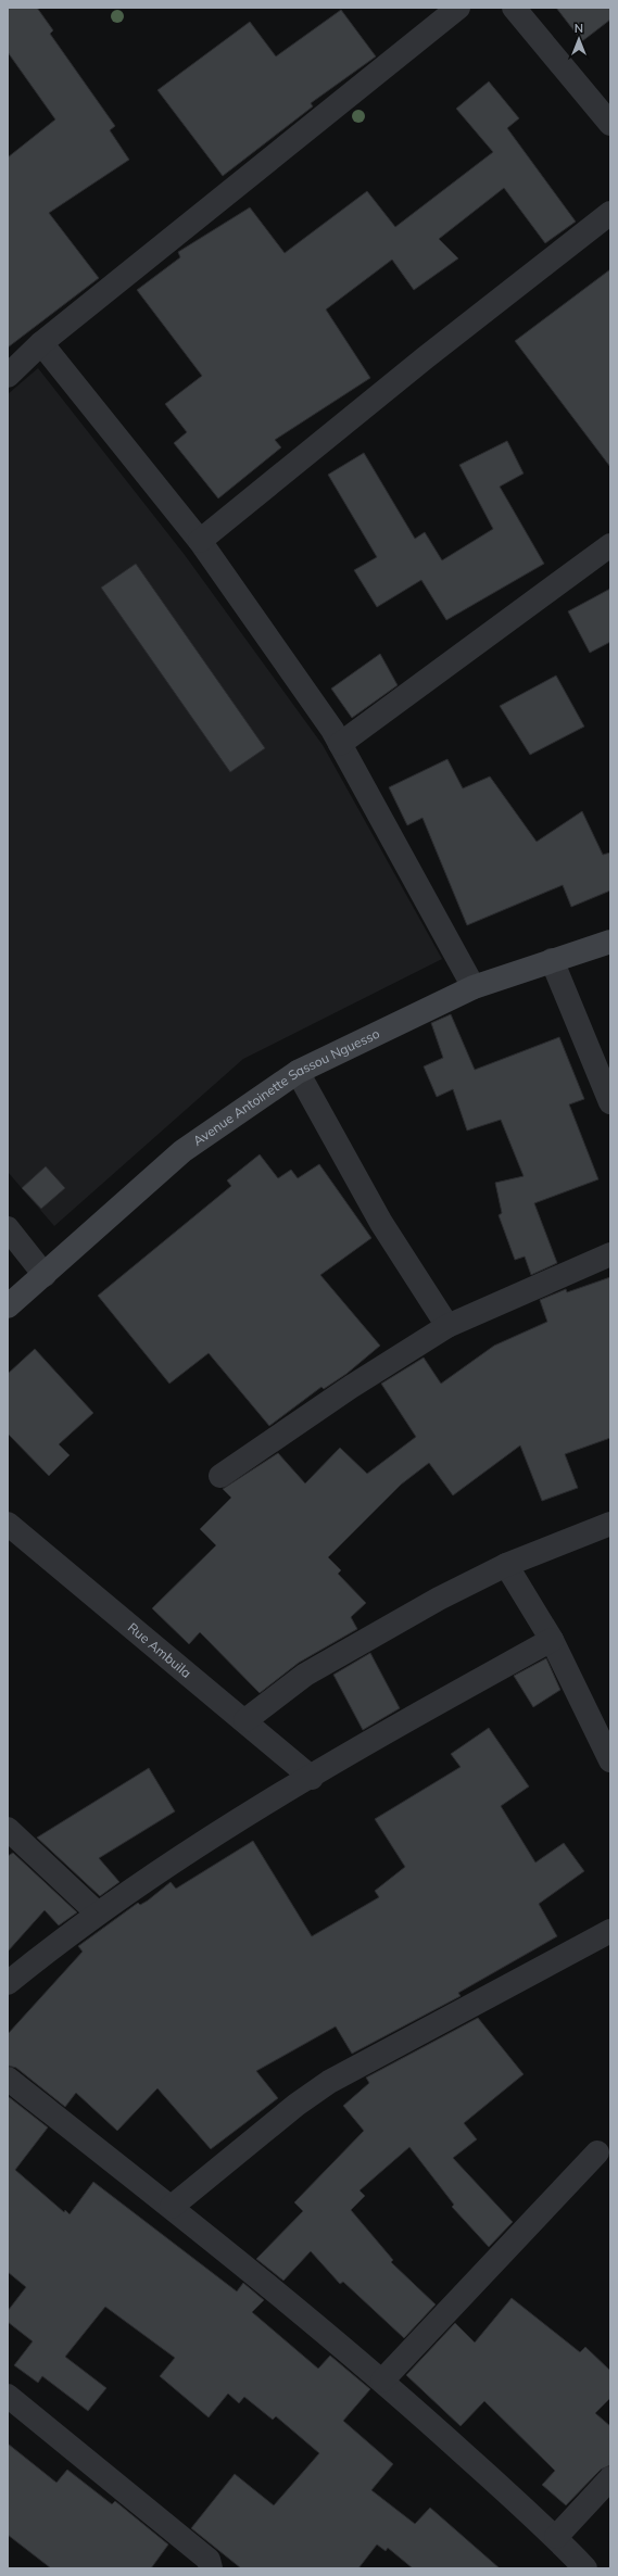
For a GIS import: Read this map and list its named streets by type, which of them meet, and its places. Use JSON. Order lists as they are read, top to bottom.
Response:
{
  "streets": {
    "street": ["Avenue Antoinette Sassou Nguesso", "Rue Ambuila"]
  },
  "north": "top"
}
